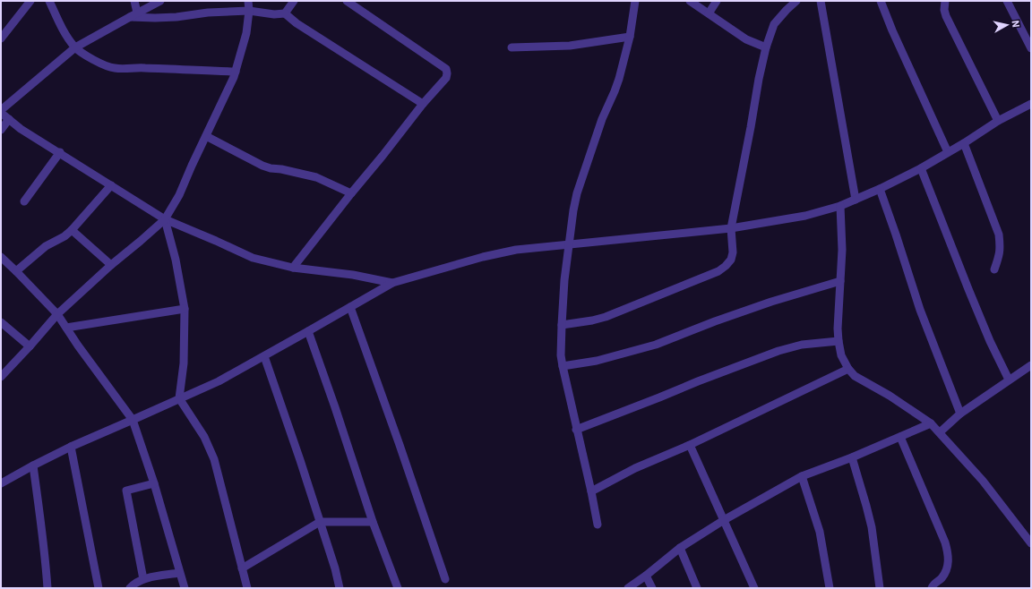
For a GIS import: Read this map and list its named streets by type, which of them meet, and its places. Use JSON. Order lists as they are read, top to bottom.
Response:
{
  "north": "right"
}
